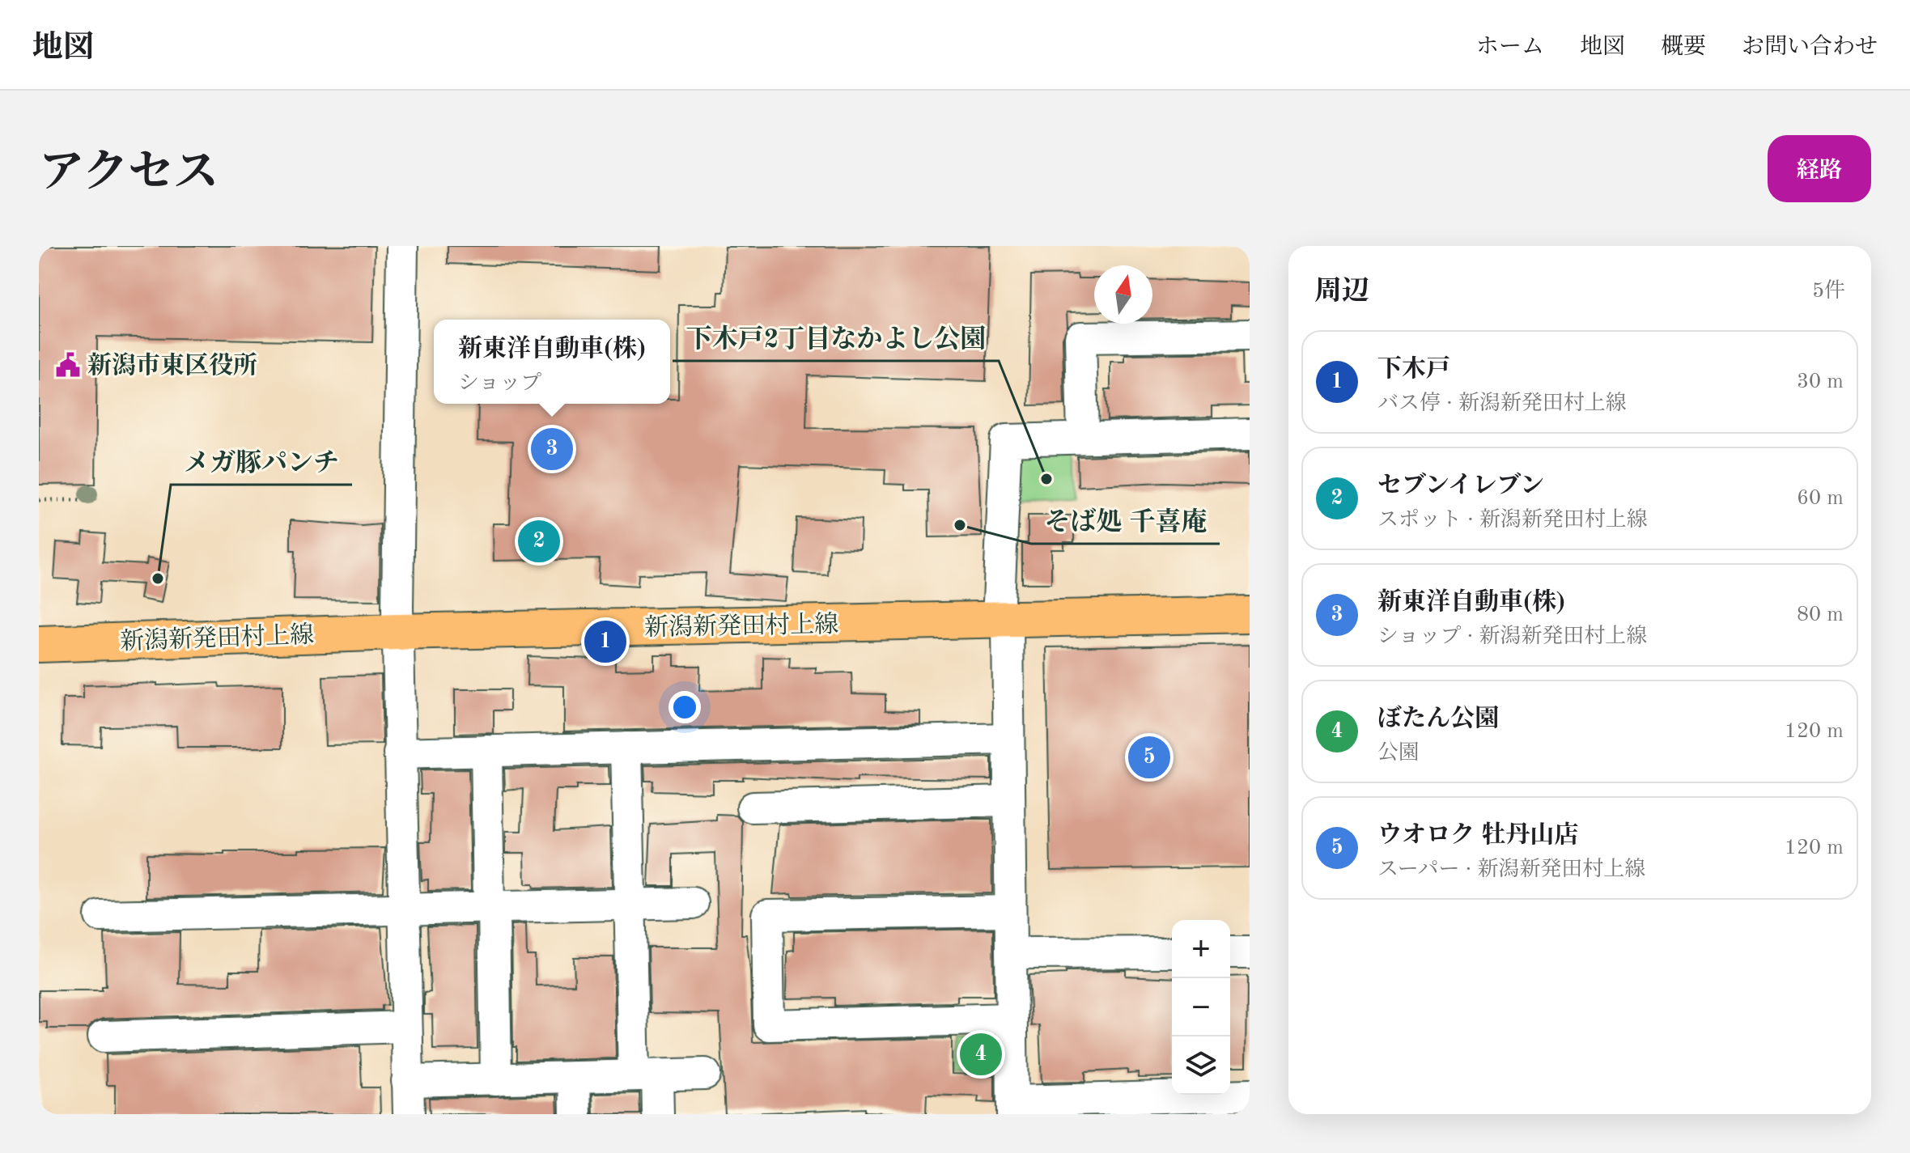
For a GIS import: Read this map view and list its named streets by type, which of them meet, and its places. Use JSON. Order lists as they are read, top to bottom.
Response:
{
  "streets": {
    "main road": ["新潟新発田村上線"]
  },
  "places": {
    "public building": ["新潟市東区役所"],
    "other": ["下木戸2丁目なかよし公園", "そば処 千喜庵", "メガ豚パンチ"]
  },
  "north": "top",
  "page": {
    "header": "地図",
    "nav": [
      "ホーム",
      "地図",
      "概要",
      "お問い合わせ"
    ],
    "title": "アクセス",
    "buttons": "経路",
    "heading": ["周辺", "5件"],
    "popup": ["新東洋自動車(株)", "ショップ"],
    "list": [
      {
        "mark": "1",
        "name": "下木戸",
        "note": "バス停 · 新潟新発田村上線",
        "value": "30 m"
      },
      {
        "mark": "2",
        "name": "セブンイレブン",
        "note": "スポット · 新潟新発田村上線",
        "value": "60 m"
      },
      {
        "mark": "3",
        "name": "新東洋自動車(株)",
        "note": "ショップ · 新潟新発田村上線",
        "value": "80 m"
      },
      {
        "mark": "4",
        "name": "ぼたん公園",
        "note": "公園",
        "value": "120 m"
      },
      {
        "mark": "5",
        "name": "ウオロク 牡丹山店",
        "note": "スーパー · 新潟新発田村上線",
        "value": "120 m"
      }
    ],
    "pins": [
      "3",
      "2",
      "1",
      "5",
      "4"
    ],
    "map_buttons": ["+", "−"]
  }
}
